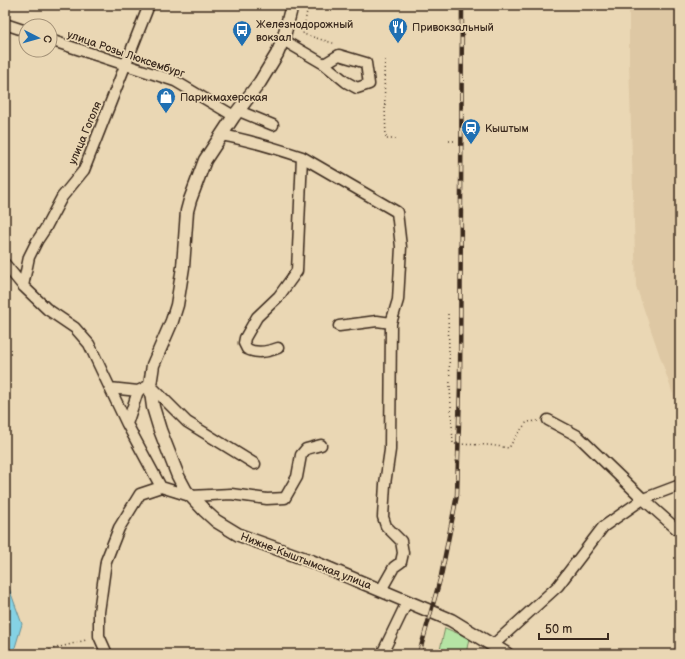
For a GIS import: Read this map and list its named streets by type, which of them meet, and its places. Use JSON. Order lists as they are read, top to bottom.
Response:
{
  "streets": {
    "main road": ["Нижне-Кыштымская улица"],
    "street": ["улица Розы Люксембург", "улица Гоголя"]
  },
  "crossings": [
    ["улица Розы Люксембург", "улица Гоголя"]
  ],
  "places": {
    "restaurant": ["Привокзальный"],
    "bus stop": ["Железнодорожный вокзал"],
    "shop": ["Парикмахерская"],
    "station": ["Кыштым"]
  },
  "scale_bar": "50 m",
  "north": "right"
}
